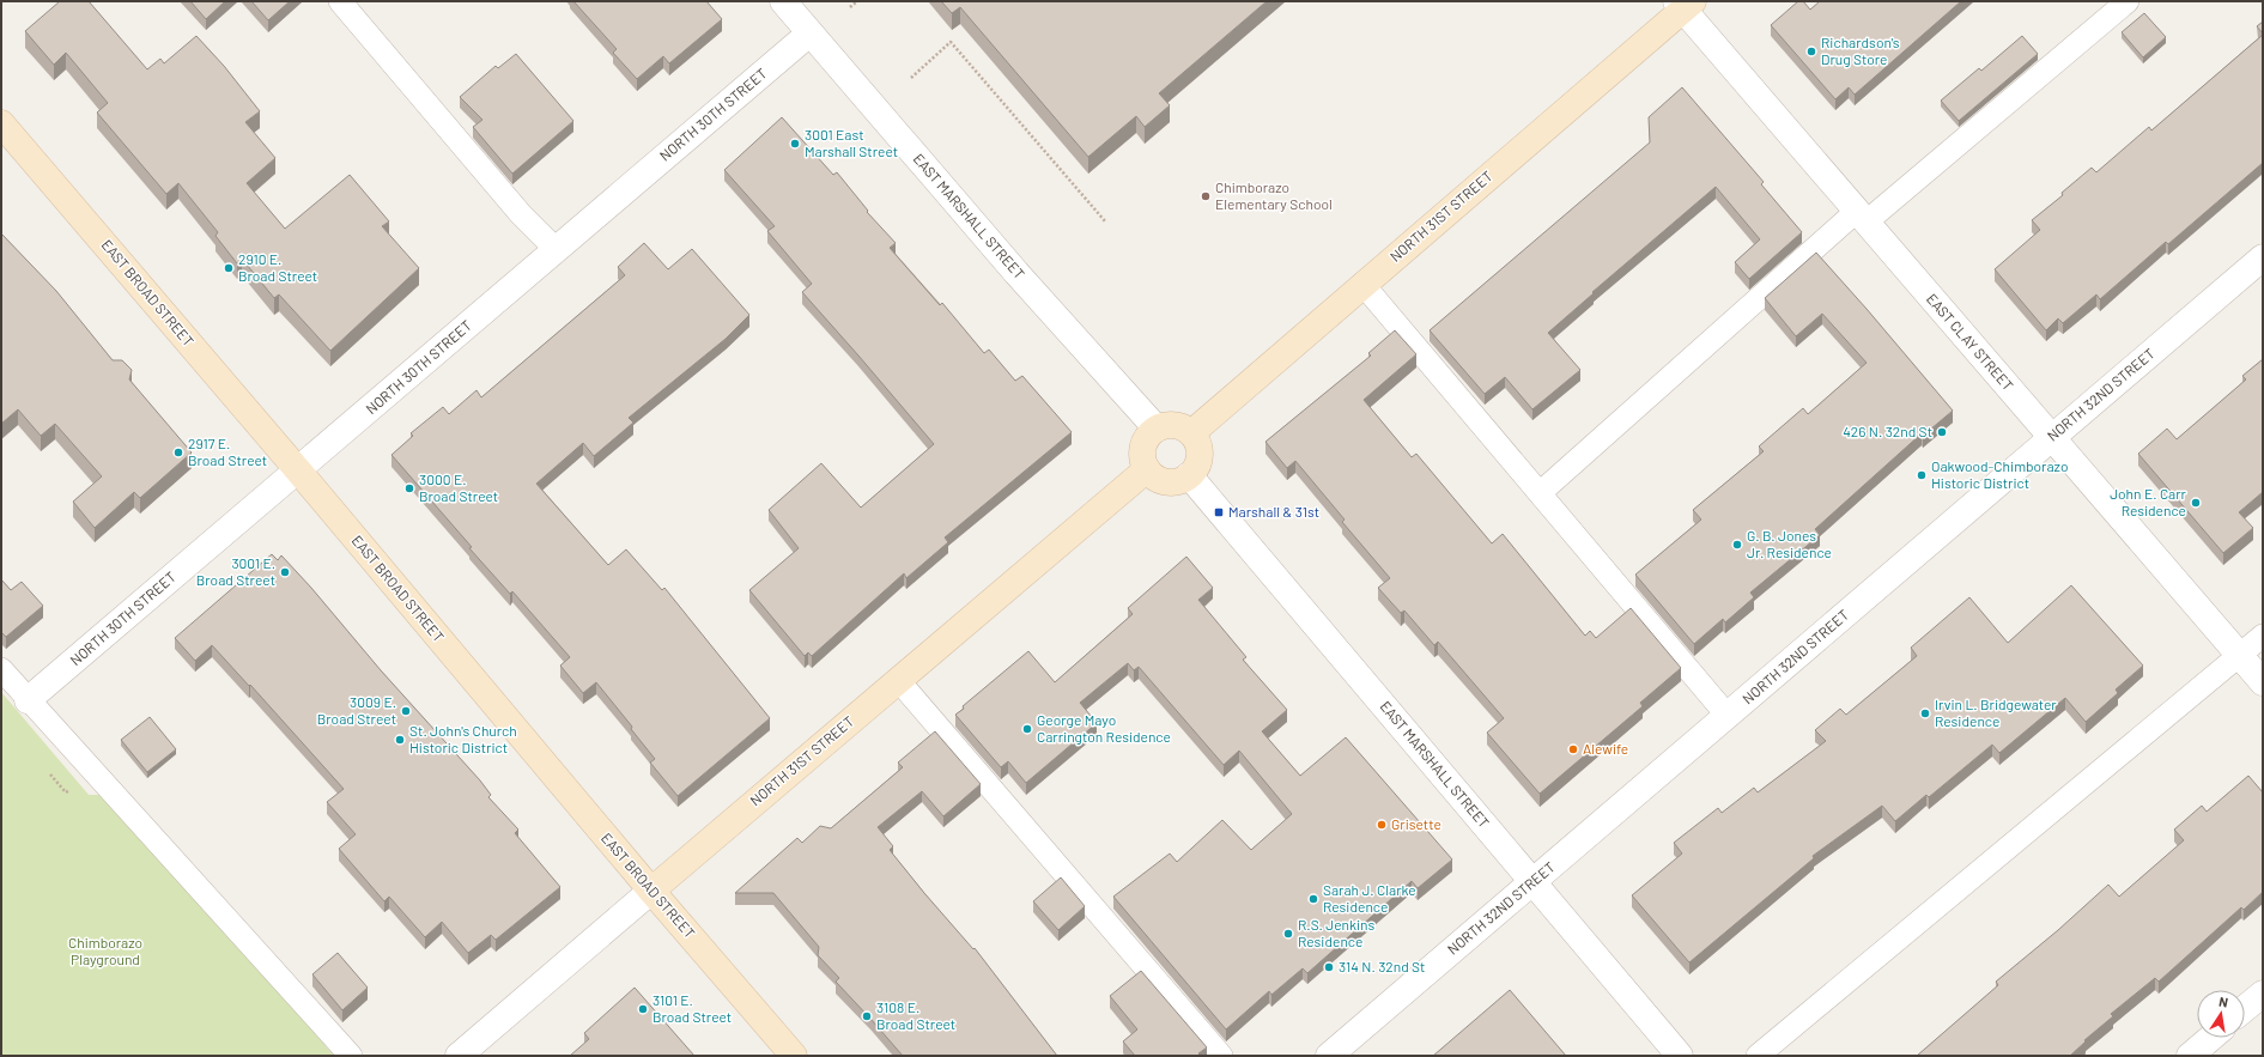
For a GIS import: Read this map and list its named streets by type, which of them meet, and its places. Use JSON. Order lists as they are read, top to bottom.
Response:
{
  "streets": {
    "street": [
      "NORTH 30TH STREET",
      "EAST MARSHALL STREET",
      "NORTH 31ST STREET",
      "EAST BROAD STREET",
      "EAST CLAY STREET",
      "NORTH 32ND STREET"
    ]
  },
  "crossings": [
    ["NORTH 30TH STREET", "EAST MARSHALL STREET"],
    ["NORTH 30TH STREET", "EAST BROAD STREET"],
    ["EAST MARSHALL STREET", "NORTH 31ST STREET"],
    ["EAST MARSHALL STREET", "NORTH 32ND STREET"],
    ["NORTH 31ST STREET", "EAST BROAD STREET"],
    ["NORTH 31ST STREET", "EAST CLAY STREET"],
    ["EAST CLAY STREET", "NORTH 32ND STREET"]
  ],
  "parks": ["Chimborazo Playground"],
  "places": {
    "other": [
      "Richardson's Drug Store",
      "3001 East Marshall Street",
      "Chimborazo Elementary School",
      "2910 E. Broad Street",
      "426 N. 32nd St",
      "2917 E. Broad Street",
      "Oakwood-Chimborazo Historic District",
      "3000 E. Broad Street",
      "John E. Carr Residence",
      "G. B. Jones Jr. Residence",
      "3001 E. Broad Street",
      "3009 E. Broad Street",
      "Irvin L. Bridgewater Residence",
      "George Mayo Carrington Residence",
      "St. John's Church Historic District",
      "Alewife",
      "Grisette",
      "Sarah J. Clarke Residence",
      "R.S. Jenkins Residence",
      "314 N. 32nd St",
      "3101 E. Broad Street",
      "3108 E. Broad Street"
    ],
    "transit": ["Marshall & 31st"]
  },
  "north": "top"
}
